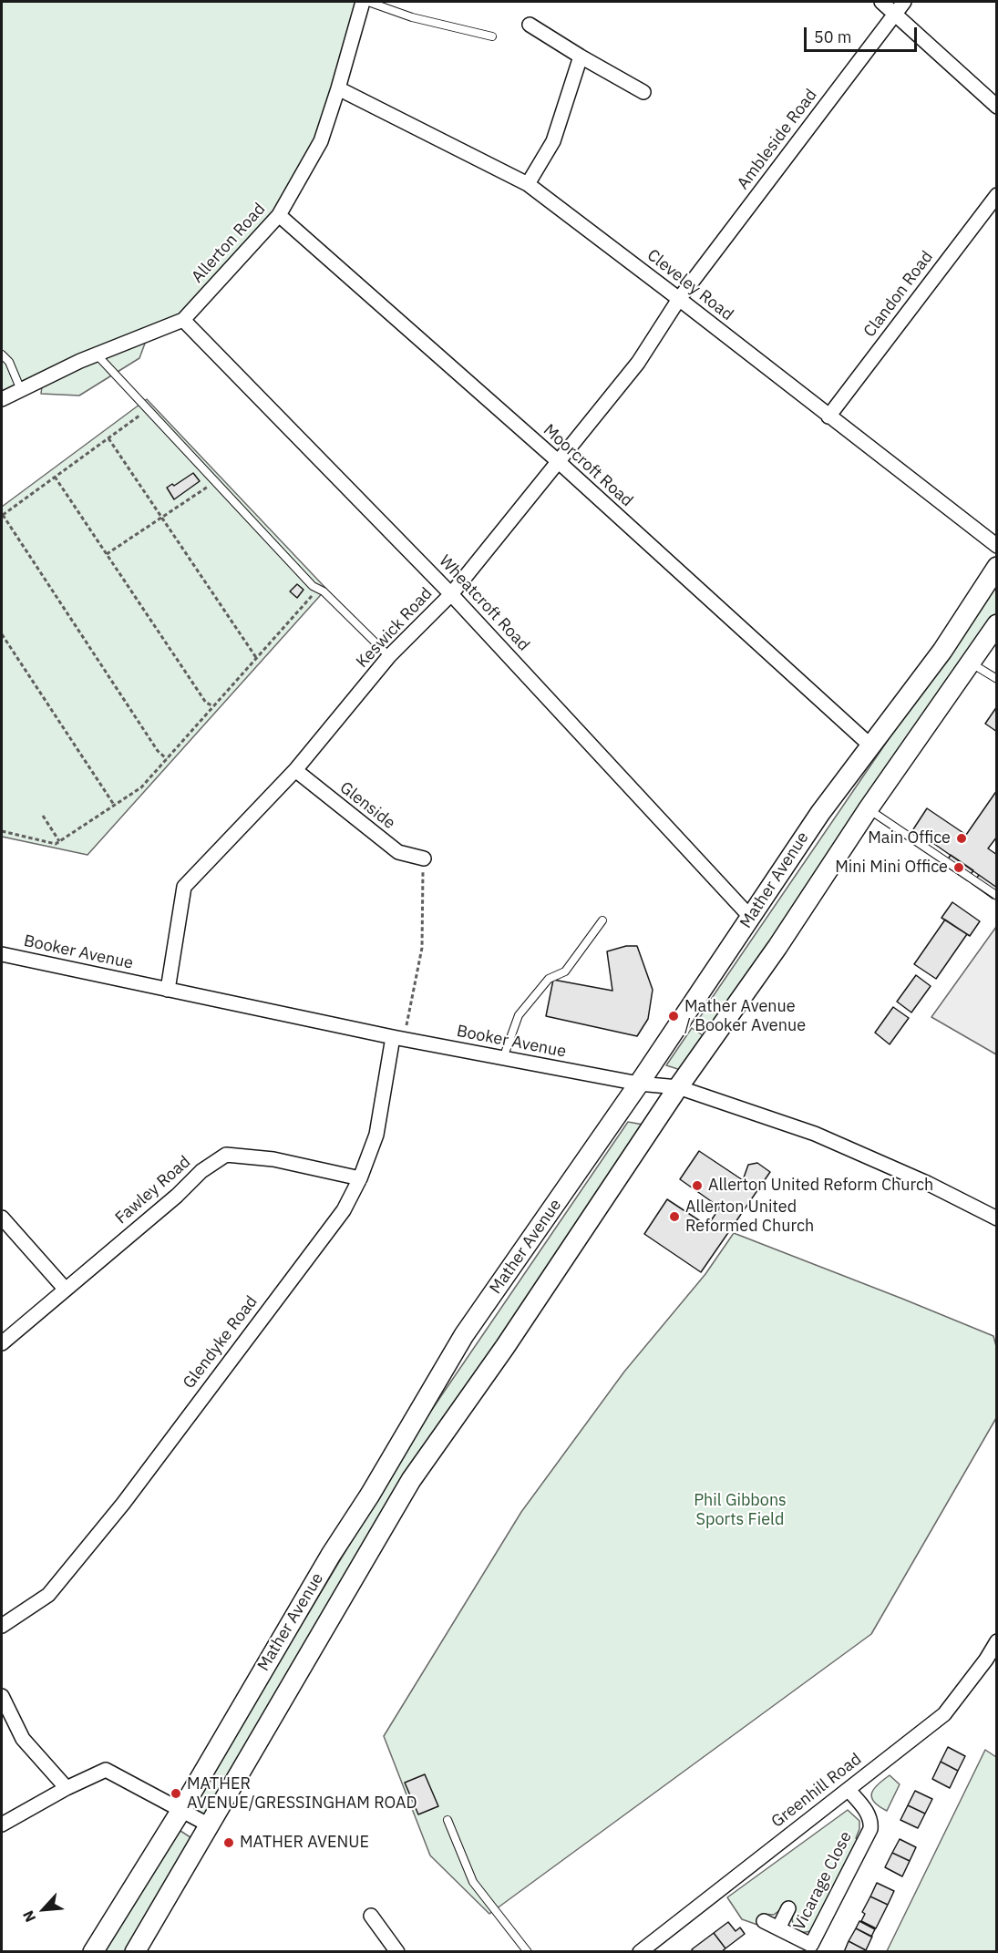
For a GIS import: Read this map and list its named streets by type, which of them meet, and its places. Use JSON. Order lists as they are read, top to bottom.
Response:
{
  "streets": {
    "main road": ["Mather Avenue"],
    "street": [
      "Ambleside Road",
      "Allerton Road",
      "Cleveley Road",
      "Clandon Road",
      "Moorcroft Road",
      "Wheatcroft Road",
      "Keswick Road",
      "Glenside",
      "Booker Avenue",
      "Fawley Road",
      "Glendyke Road",
      "Greenhill Road",
      "Vicarage Close"
    ]
  },
  "crossings": [
    ["Ambleside Road", "Cleveley Road"],
    ["Ambleside Road", "Keswick Road"],
    ["Allerton Road", "Cleveley Road"],
    ["Allerton Road", "Moorcroft Road"],
    ["Allerton Road", "Wheatcroft Road"],
    ["Cleveley Road", "Clandon Road"],
    ["Cleveley Road", "Keswick Road"],
    ["Moorcroft Road", "Keswick Road"],
    ["Moorcroft Road", "Mather Avenue"],
    ["Wheatcroft Road", "Keswick Road"],
    ["Wheatcroft Road", "Mather Avenue"],
    ["Keswick Road", "Glenside"],
    ["Keswick Road", "Booker Avenue"],
    ["Mather Avenue", "Booker Avenue"],
    ["Booker Avenue", "Glendyke Road"],
    ["Fawley Road", "Glendyke Road"],
    ["Greenhill Road", "Vicarage Close"]
  ],
  "parks": ["Phil Gibbons Sports Field"],
  "places": [
    "Main Office",
    "Mini Mini Office",
    "Mather Avenue / Booker Avenue",
    "Allerton United Reform Church",
    "Allerton United Reformed Church",
    "MATHER AVENUE/GRESSINGHAM ROAD",
    "MATHER AVENUE"
  ],
  "scale_bar": "50 m",
  "north": "bottom left"
}
